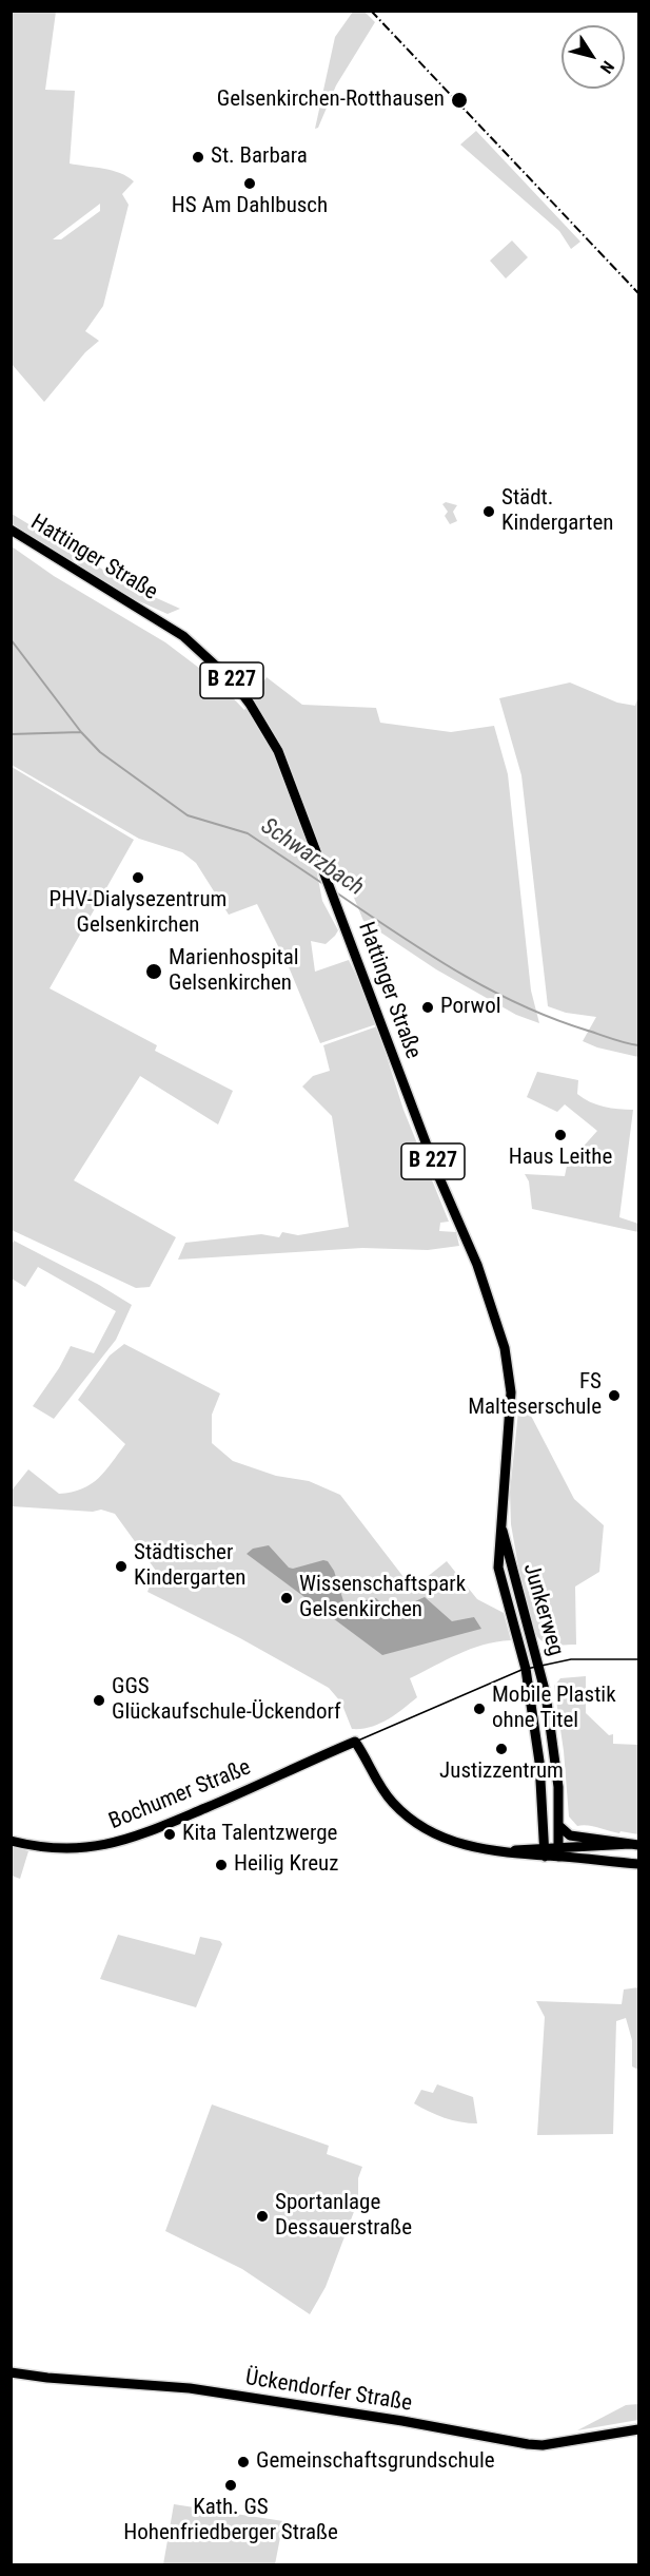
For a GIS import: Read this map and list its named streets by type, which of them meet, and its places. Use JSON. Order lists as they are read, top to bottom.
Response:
{
  "streets": {
    "main road": [
      "Hattinger Straße",
      "B 227",
      "Junkerweg",
      "Bochumer Straße",
      "Ückendorfer Straße"
    ]
  },
  "crossings": [
    ["Hattinger Straße", "Junkerweg"],
    ["Junkerweg", "Bochumer Straße"]
  ],
  "water": ["Schwarzbach"],
  "places": [
    "Gelsenkirchen-Rotthausen",
    "St. Barbara",
    "HS Am Dahlbusch",
    "Städt. Kindergarten",
    "PHV-Dialysezentrum Gelsenkirchen",
    "Marienhospital Gelsenkirchen",
    "Porwol",
    "Haus Leithe",
    "FS Malteserschule",
    "Städtischer Kindergarten",
    "Wissenschaftspark Gelsenkirchen",
    "GGS Glückaufschule-Ückendorf",
    "Mobile Plastik ohne Titel",
    "Justizzentrum",
    "Kita Talentzwerge",
    "Heilig Kreuz",
    "Sportanlage Dessauerstraße",
    "Gemeinschaftsgrundschule",
    "Kath. GS Hohenfriedberger Straße"
  ],
  "north": "bottom right"
}
